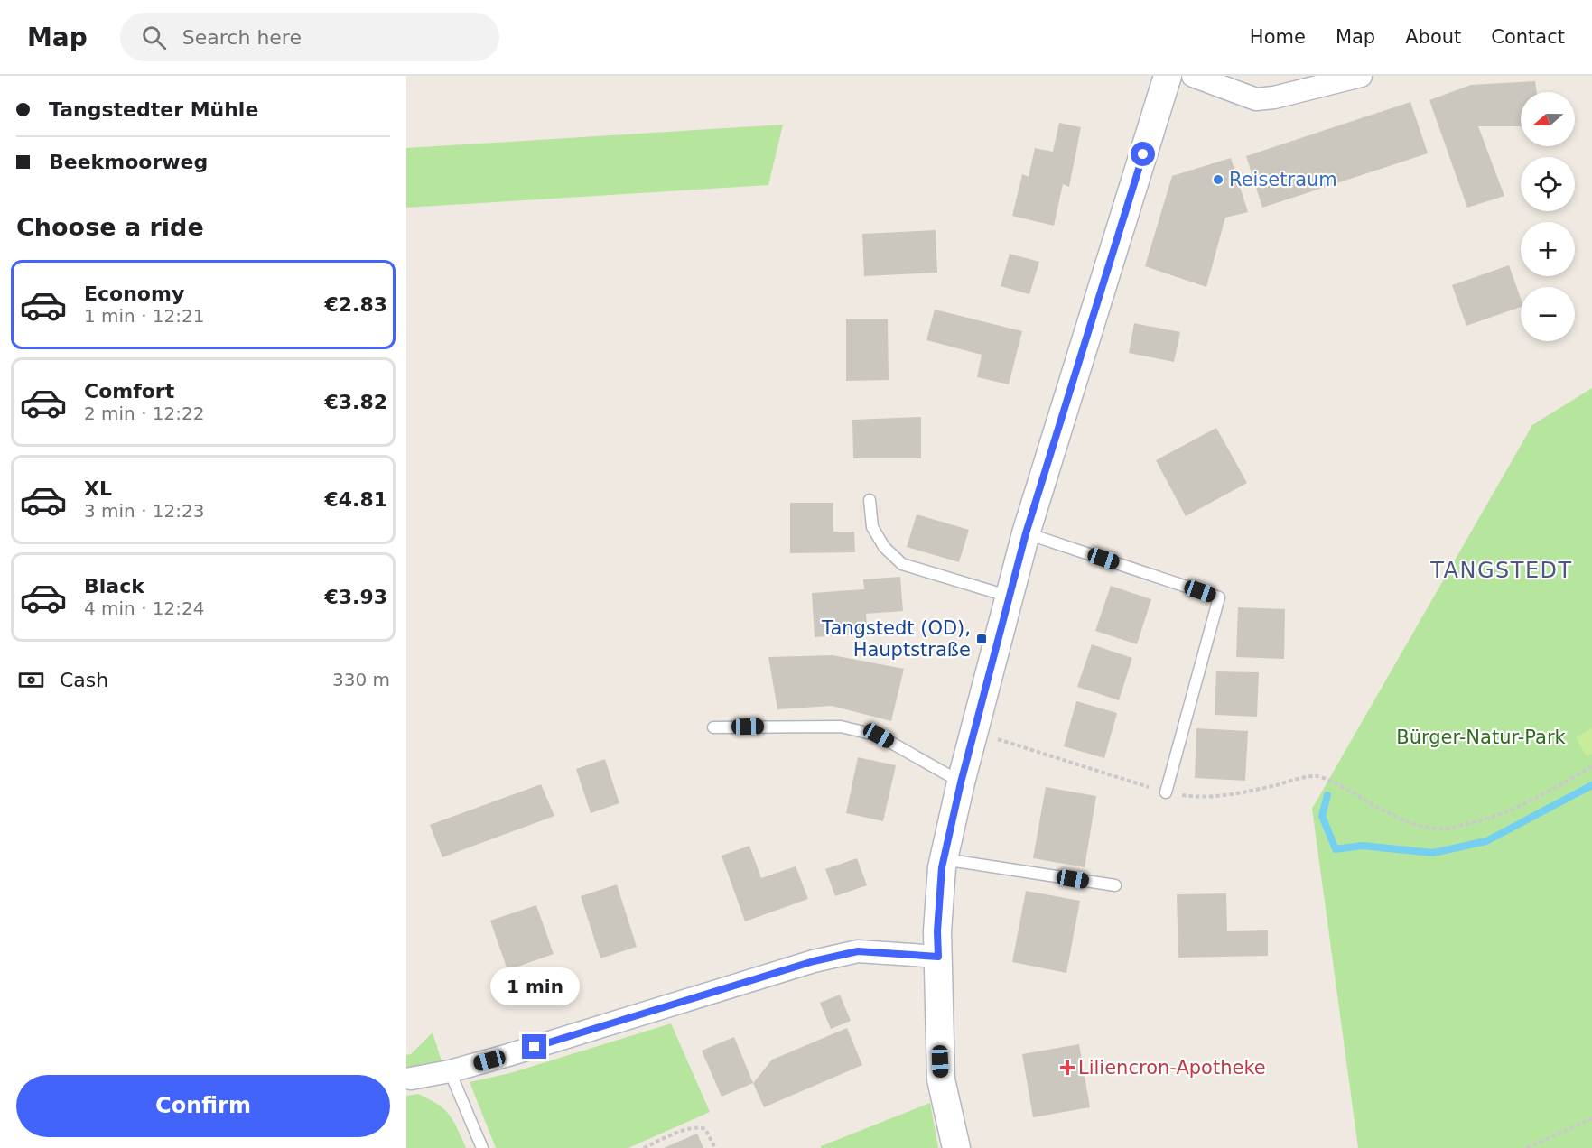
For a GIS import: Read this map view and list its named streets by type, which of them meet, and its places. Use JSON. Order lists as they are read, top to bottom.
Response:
{
  "districts": ["TANGSTEDT"],
  "parks": ["Bürger-Natur-Park"],
  "places": {
    "other": ["Reisetraum"],
    "transit": ["Tangstedt (OD), Hauptstraße"],
    "health": ["Liliencron-Apotheke"]
  },
  "north": "left",
  "page": {
    "header": "Map",
    "search": "Search here",
    "nav": [
      "Home",
      "Map",
      "About",
      "Contact"
    ],
    "banner": ["Tangstedter Mühle", "Beekmoorweg"],
    "map_buttons": ["+", "−"],
    "heading": "Choose a ride",
    "list": [
      {
        "name": "Economy",
        "note": "1 min · 12:21",
        "value": "€2.83"
      },
      {
        "name": "Comfort",
        "note": "2 min · 12:22",
        "value": "€3.82"
      },
      {
        "name": "XL",
        "note": "3 min · 12:23",
        "value": "€4.81"
      },
      {
        "name": "Black",
        "note": "4 min · 12:24",
        "value": "€3.93"
      }
    ],
    "pay": ["Cash", "330 m"],
    "bubble": "1 min",
    "buttons": "Confirm"
  }
}
